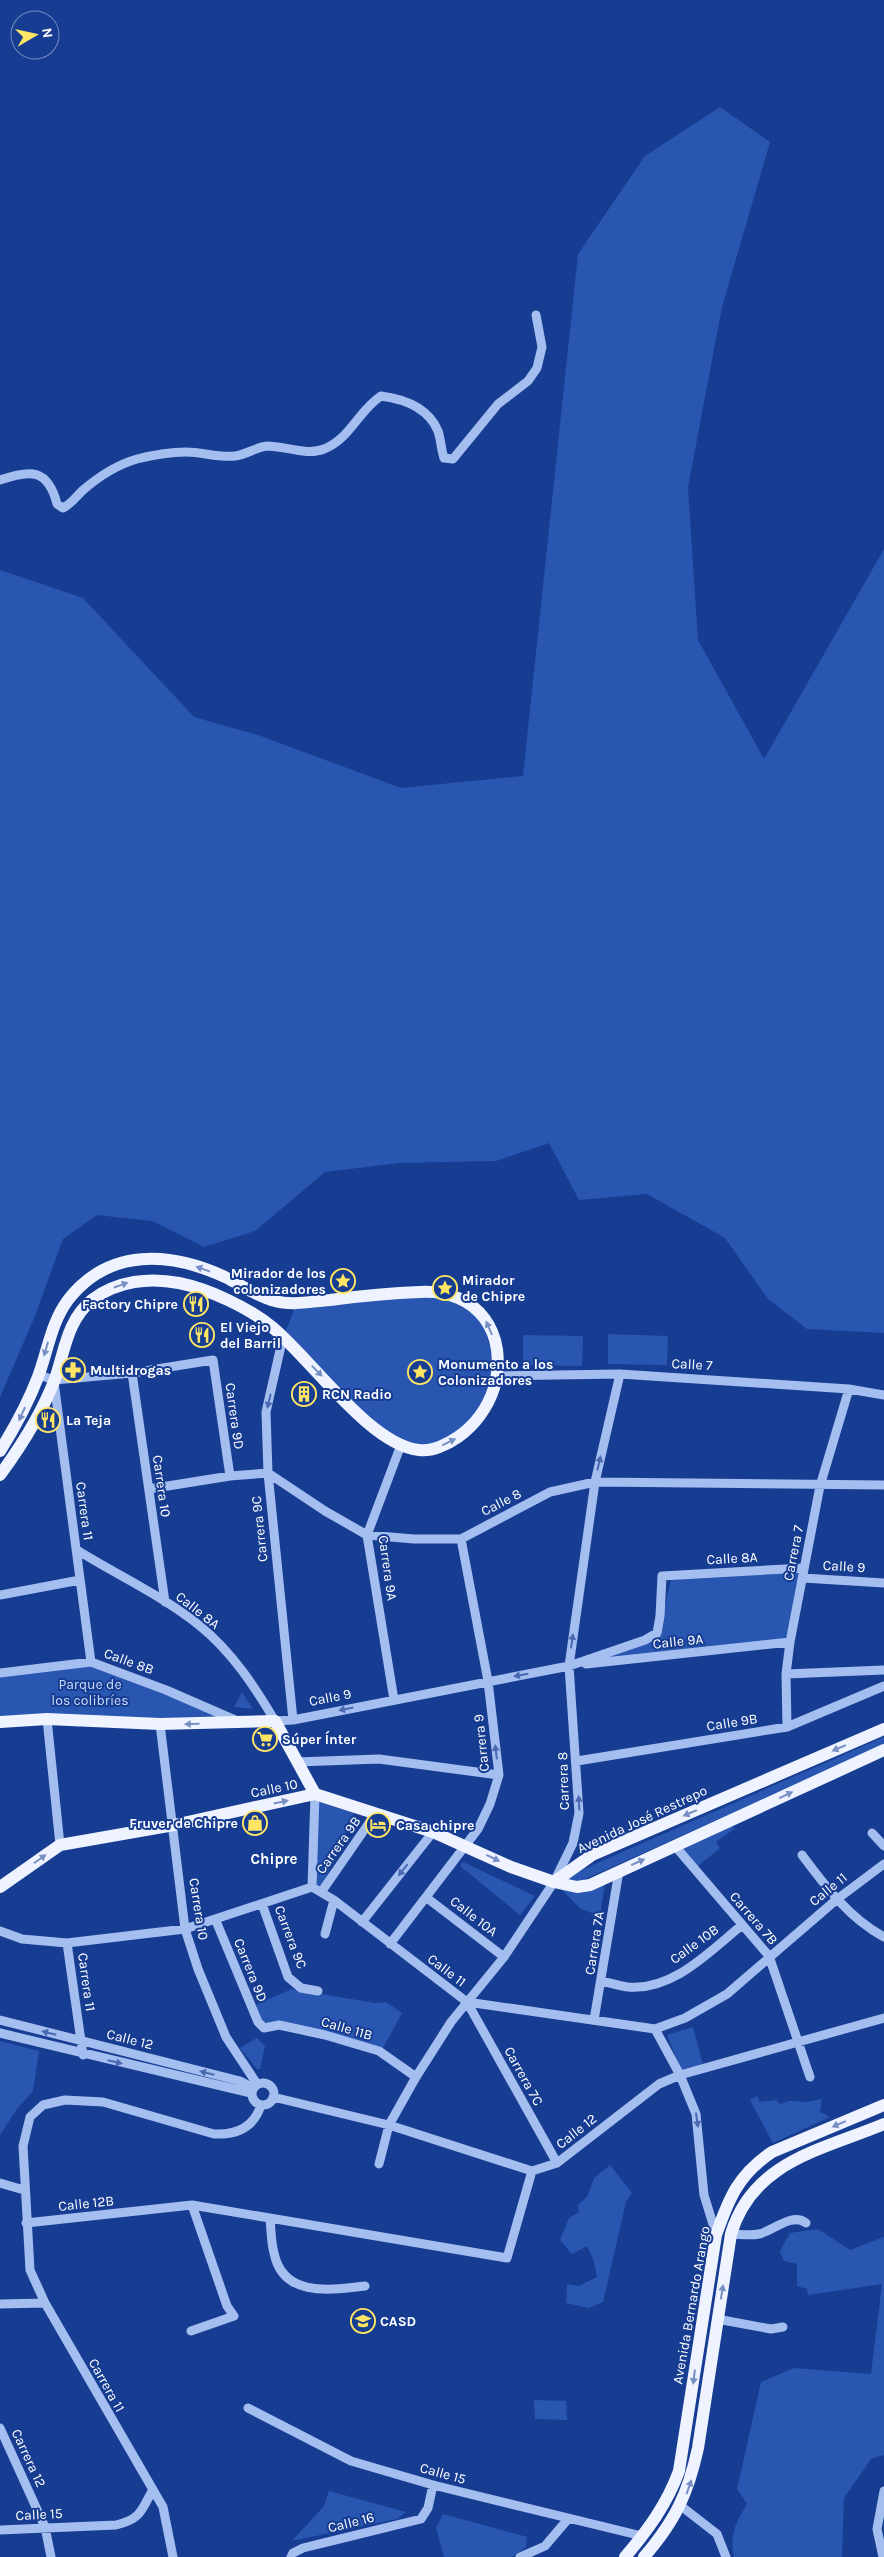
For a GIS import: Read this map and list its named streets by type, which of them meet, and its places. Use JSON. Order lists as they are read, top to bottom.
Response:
{
  "streets": {
    "main road": [
      "Calle 9",
      "Calle 10",
      "Avenida José Restrepo",
      "Avenida Bernardo Arango"
    ],
    "street": [
      "Calle 7",
      "Carrera 9D",
      "Carrera 10",
      "Calle 8",
      "Carrera 11",
      "Carrera 9C",
      "Carrera 7",
      "Calle 8A",
      "Carrera 9A",
      "Calle 9A",
      "Calle 8B",
      "Calle 9B",
      "Carrera 9",
      "Carrera 8",
      "Carrera 9B",
      "Calle 11",
      "Calle 10A",
      "Carrera 7B",
      "Carrera 7A",
      "Calle 10B",
      "Calle 11B",
      "Calle 12",
      "Carrera 7C",
      "Calle 12B",
      "Carrera 12",
      "Calle 15",
      "Calle 16"
    ]
  },
  "crossings": [
    ["Calle 7", "Carrera 7"],
    ["Calle 7", "Carrera 8"],
    ["Carrera 9D", "Carrera 10"],
    ["Carrera 9D", "Calle 11B"],
    ["Carrera 10", "Calle 8A"],
    ["Carrera 10", "Calle 9"],
    ["Carrera 10", "Calle 10"],
    ["Carrera 10", "Calle 12"],
    ["Calle 8", "Carrera 7"],
    ["Calle 8", "Carrera 9"],
    ["Calle 8", "Carrera 8"],
    ["Carrera 11", "Calle 8A"],
    ["Carrera 11", "Calle 8B"],
    ["Carrera 11", "Calle 12"],
    ["Carrera 11", "Calle 12B"],
    ["Carrera 11", "Calle 15"],
    ["Carrera 9C", "Calle 9"],
    ["Carrera 7", "Calle 8A"],
    ["Carrera 7", "Calle 9"],
    ["Carrera 7", "Calle 9A"],
    ["Carrera 7", "Calle 9B"],
    ["Calle 8A", "Calle 9"],
    ["Calle 9", "Carrera 9A"],
    ["Calle 9", "Calle 9A"],
    ["Calle 9", "Calle 8B"],
    ["Calle 9", "Carrera 9"],
    ["Calle 9", "Carrera 8"],
    ["Calle 9A", "Carrera 8"],
    ["Calle 9B", "Carrera 8"],
    ["Carrera 9", "Calle 10"],
    ["Carrera 9", "Calle 11"],
    ["Carrera 9", "Calle 10A"],
    ["Carrera 8", "Calle 10"],
    ["Carrera 8", "Avenida José Restrepo"],
    ["Carrera 8", "Calle 11"],
    ["Carrera 8", "Calle 10A"],
    ["Carrera 8", "Calle 11B"],
    ["Carrera 8", "Carrera 7C"],
    ["Calle 10", "Avenida José Restrepo"],
    ["Calle 10", "Carrera 9B"],
    ["Carrera 9B", "Calle 11"],
    ["Calle 11", "Carrera 7B"],
    ["Calle 11", "Carrera 7A"],
    ["Calle 11", "Carrera 7C"],
    ["Carrera 7B", "Calle 10B"],
    ["Carrera 7B", "Calle 12"],
    ["Carrera 7A", "Calle 10B"],
    ["Calle 12", "Carrera 7C"],
    ["Calle 12", "Calle 12B"],
    ["Avenida Bernardo Arango", "Calle 15"],
    ["Carrera 12", "Calle 15"],
    ["Calle 15", "Calle 16"]
  ],
  "one_way": ["Carrera 8", "Calle 10"],
  "districts": ["Chipre"],
  "parks": ["Parque de los colibríes"],
  "places": {
    "place": ["Mirador de los colonizadores", "Mirador de Chipre", "Monumento a los Colonizadores"],
    "restaurant": ["Factory Chipre", "El Viejo del Barril", "La Teja"],
    "pharmacy": ["Multidrogas"],
    "building": ["RCN Radio"],
    "supermarket": ["Súper Ínter"],
    "shop": ["Fruver de Chipre"],
    "hotel": ["Casa chipre"],
    "school or university": ["CASD"]
  },
  "north": "right"
}
